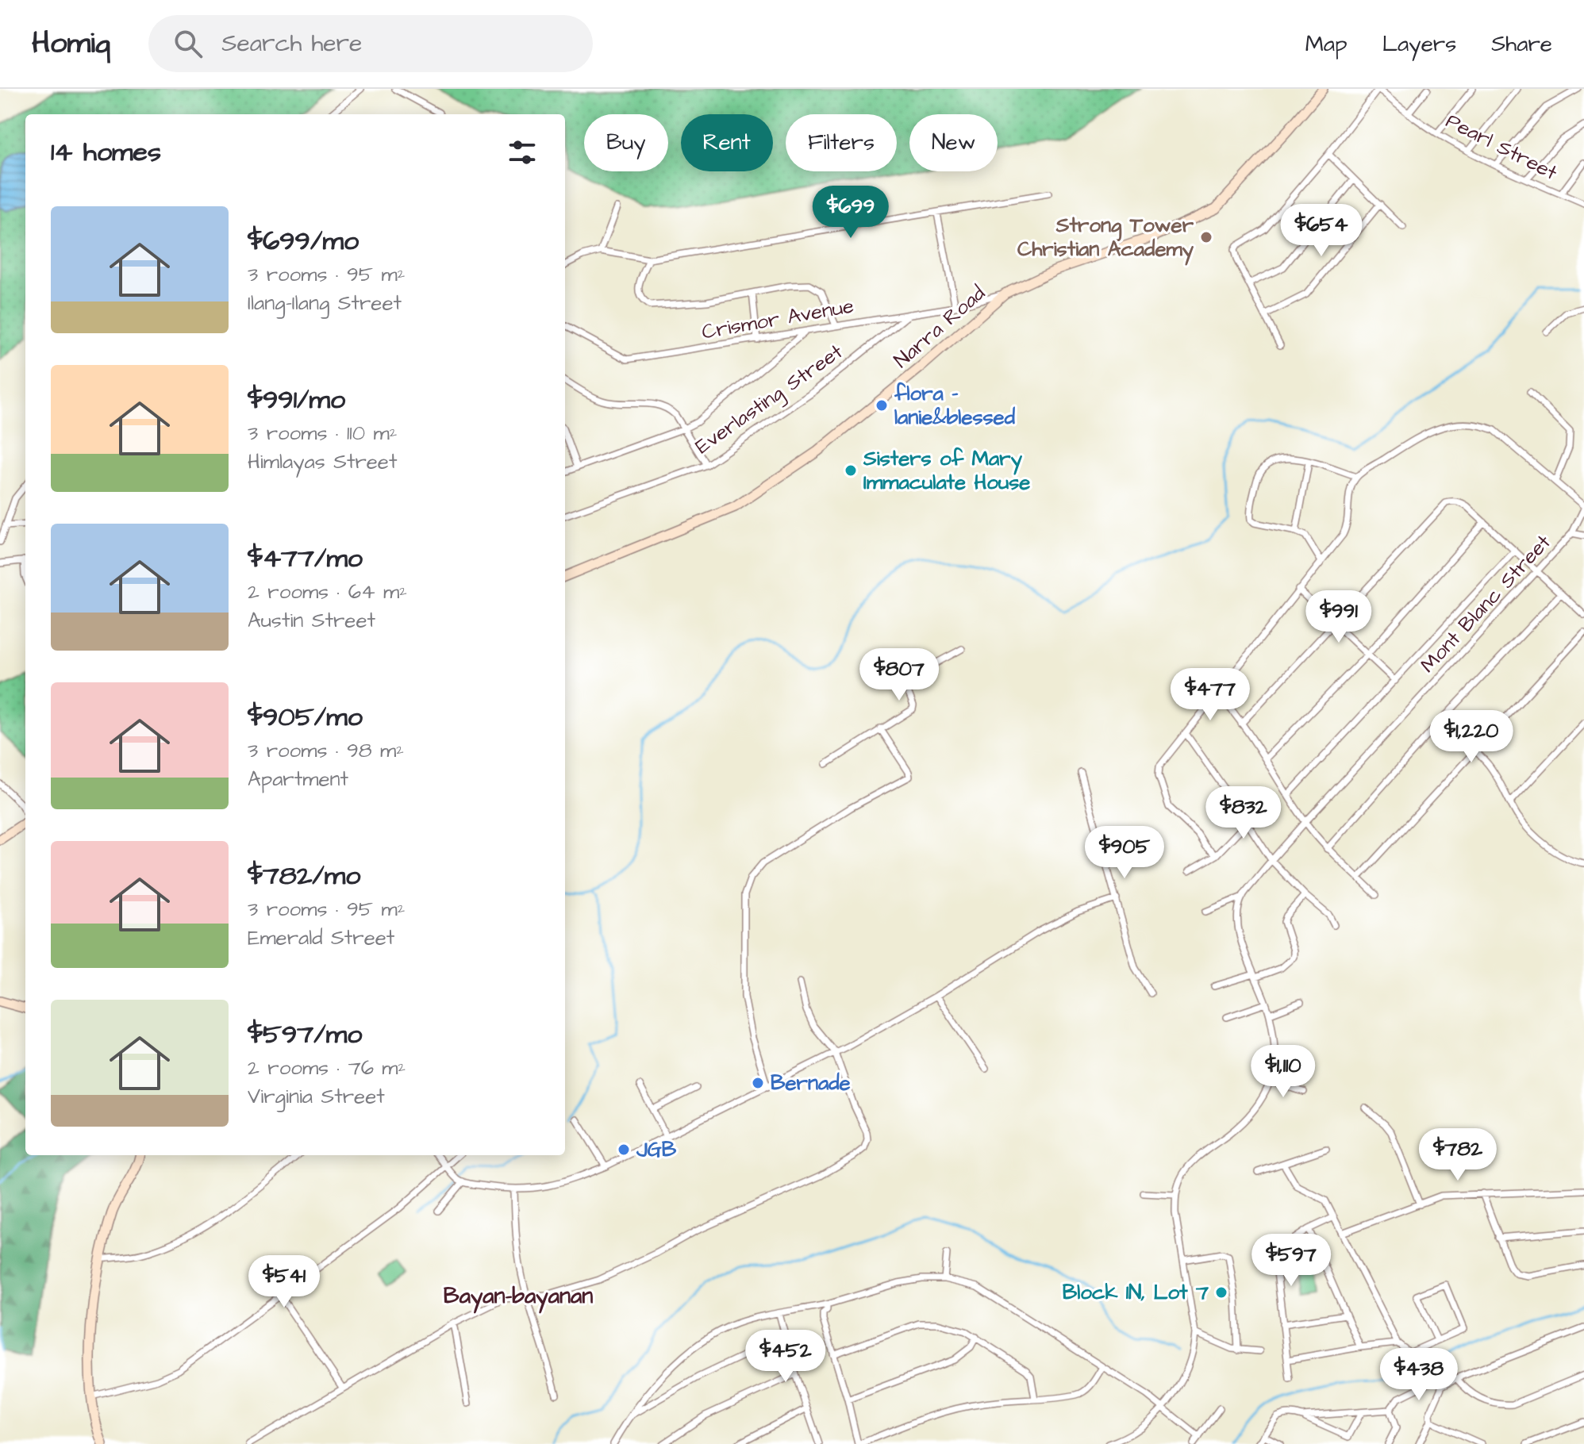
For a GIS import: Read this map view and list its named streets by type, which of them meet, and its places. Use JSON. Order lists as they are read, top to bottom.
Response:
{
  "streets": {
    "street": [
      "Pearl Street",
      "Crismor Avenue",
      "Narra Road",
      "Everlasting Street",
      "Mont Blanc Street"
    ]
  },
  "crossings": [
    ["Crismor Avenue", "Narra Road"],
    ["Crismor Avenue", "Everlasting Street"]
  ],
  "districts": ["Bayan-bayanan"],
  "places": [
    "Strong Tower Christian Academy",
    "flora - lanie&blessed",
    "Sisters of Mary Immaculate House",
    "Bernade",
    "JGB",
    "Block 1N, Lot 7"
  ],
  "page": {
    "header": "Homiq",
    "search": "Search here",
    "nav": ["Map", "Layers", "Share"],
    "chip": [
      "Buy",
      "Rent",
      "Filters",
      "New"
    ],
    "heading": "14 homes",
    "price": [
      "$699",
      "$654",
      "$991",
      "$807",
      "$477",
      "$1,220",
      "$832",
      "$905",
      "$1,110",
      "$782",
      "$597",
      "$541",
      "$452",
      "$438"
    ],
    "list": [
      {
        "name": "$699/mo",
        "note": "3 rooms · 95 m² · Ilang-Ilang Street"
      },
      {
        "name": "$991/mo",
        "note": "3 rooms · 110 m² · Himlayas Street"
      },
      {
        "name": "$477/mo",
        "note": "2 rooms · 64 m² · Austin Street"
      },
      {
        "name": "$905/mo",
        "note": "3 rooms · 98 m² · Apartment"
      },
      {
        "name": "$782/mo",
        "note": "3 rooms · 95 m² · Emerald Street"
      },
      {
        "name": "$597/mo",
        "note": "2 rooms · 76 m² · Virginia Street"
      }
    ]
  }
}
